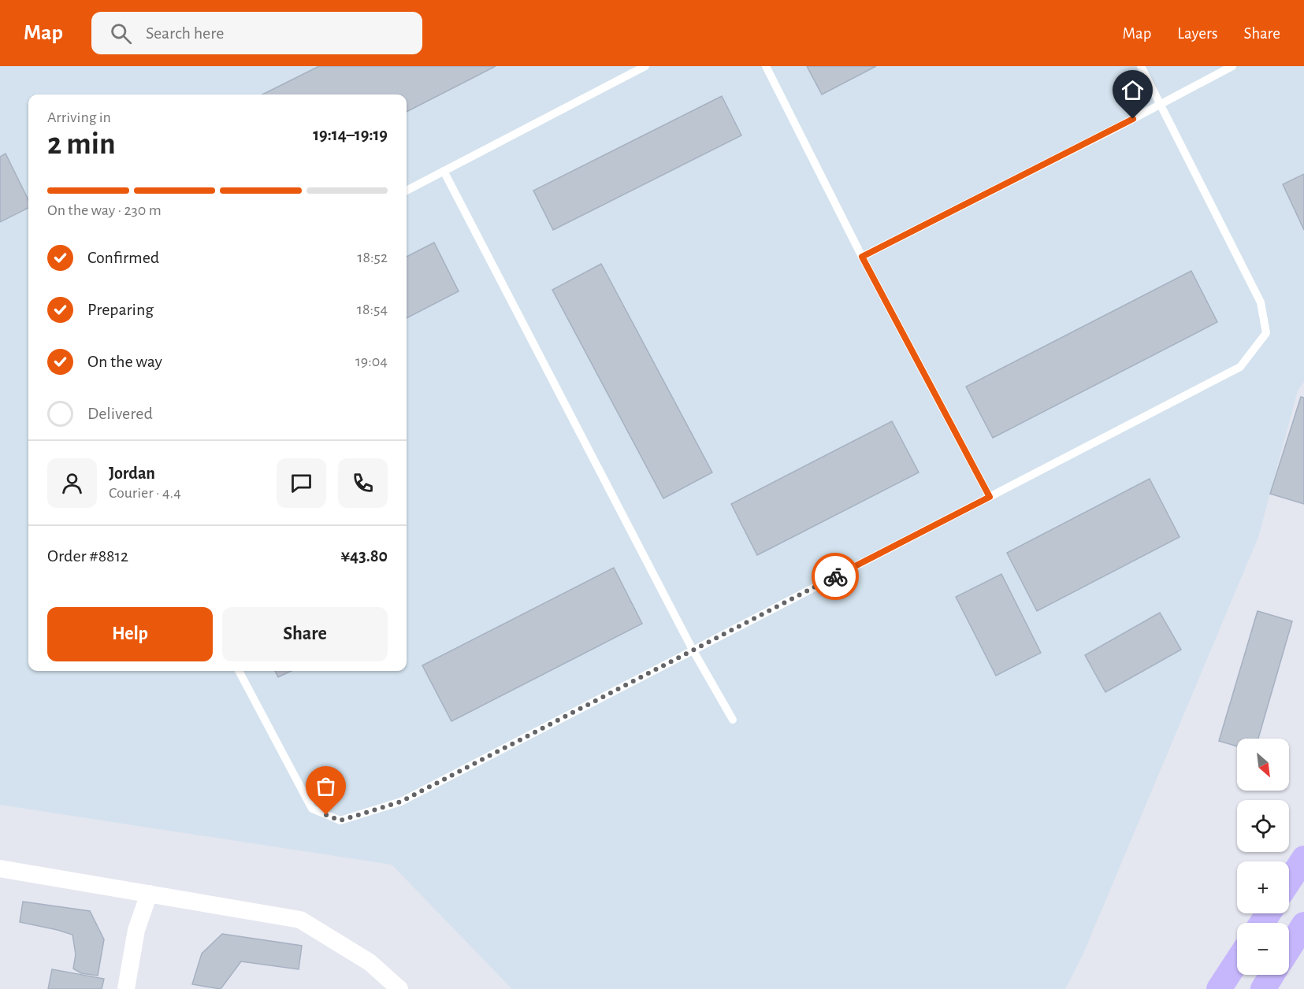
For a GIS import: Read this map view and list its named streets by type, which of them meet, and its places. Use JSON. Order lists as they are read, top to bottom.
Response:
{
  "north": "bottom right",
  "page": {
    "header": "Map",
    "search": "Search here",
    "nav": ["Map", "Layers", "Share"],
    "heading": ["2 min", "Arriving in", "19:14–19:19"],
    "panel": [
      "Jordan",
      "Courier · 4.4",
      "Order #8812",
      "¥43.80"
    ],
    "bar": "On the way · 230 m",
    "list": [
      ["Confirmed", "18:52"],
      ["Preparing", "18:54"],
      ["On the way", "19:04"],
      "Delivered"
    ],
    "buttons": ["Help", "Share"],
    "map_buttons": ["+", "−"]
  }
}
